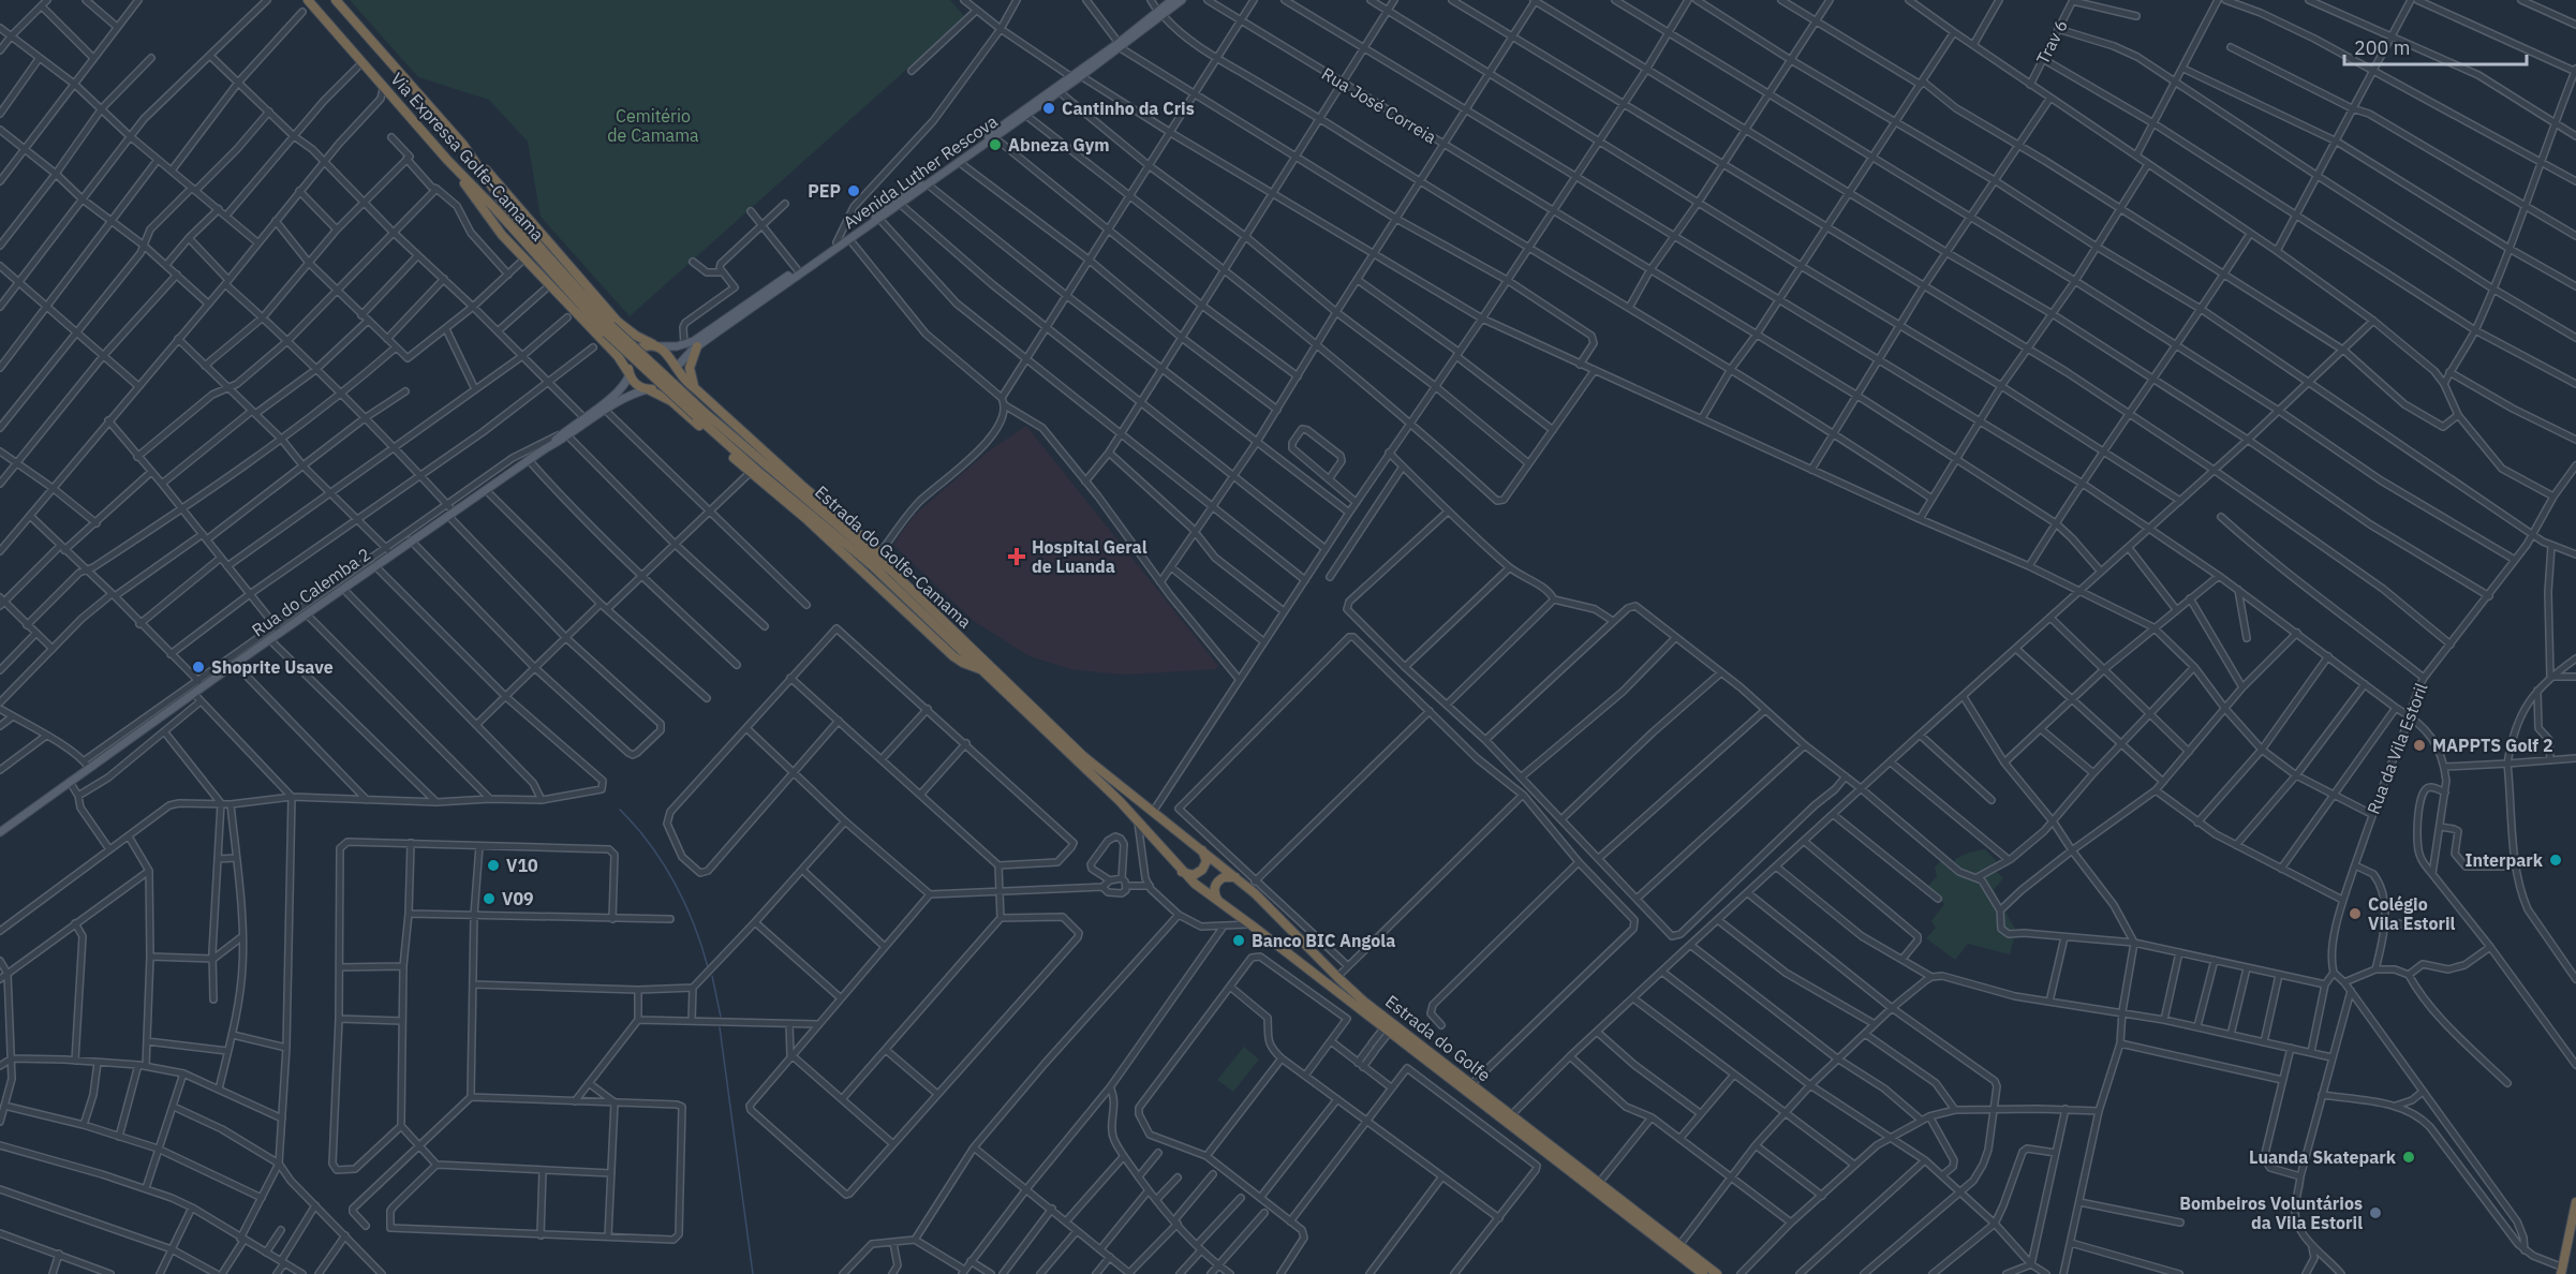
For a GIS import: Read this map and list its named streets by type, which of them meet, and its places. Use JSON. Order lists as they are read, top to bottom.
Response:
{
  "streets": {
    "highway": ["Via Expressa Golfe-Camama", "Estrada do Golfe-Camama", "Estrada do Golfe"],
    "main road": ["Avenida Luther Rescova", "Rua do Calemba 2"],
    "street": ["Trav 6", "Rua José Correia", "Rua da Vila Estoril"]
  },
  "crossings": [
    ["Via Expressa Golfe-Camama", "Estrada do Golfe-Camama"],
    ["Estrada do Golfe-Camama", "Estrada do Golfe"]
  ],
  "parks": ["Cemitério de Camama"],
  "places": {
    "other": [
      "Cantinho da Cris",
      "Abneza Gym",
      "PEP",
      "Shoprite Usave",
      "MAPPTS Golf 2",
      "Interpark",
      "V10",
      "V09",
      "Colégio Vila Estoril",
      "Banco BIC Angola",
      "Luanda Skatepark",
      "Bombeiros Voluntários da Vila Estoril"
    ],
    "health": ["Hospital Geral de Luanda"]
  },
  "scale_bar": "200 m"
}
